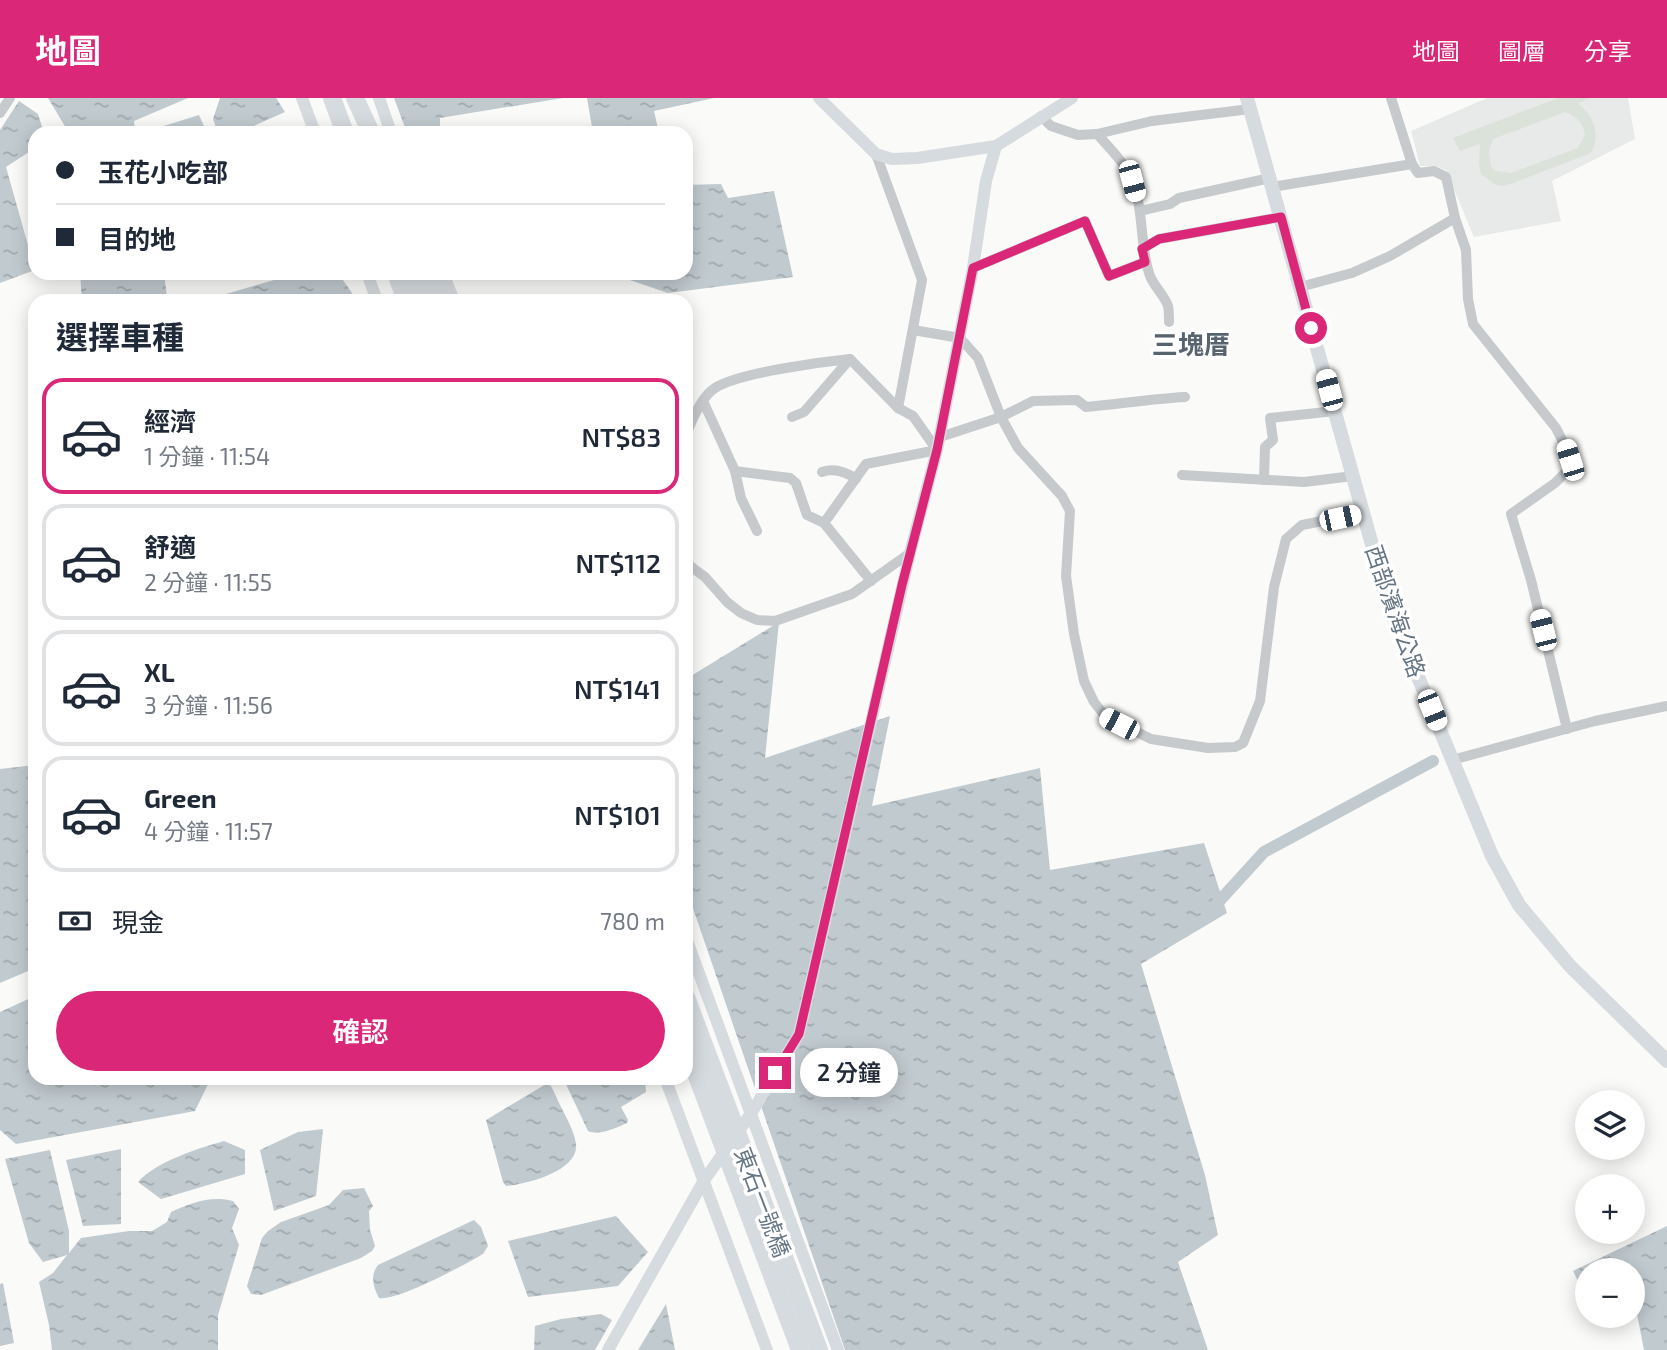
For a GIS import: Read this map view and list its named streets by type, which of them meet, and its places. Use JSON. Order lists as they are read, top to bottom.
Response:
{
  "streets": {
    "highway": ["東石一號橋"],
    "main road": ["西部濱海公路"]
  },
  "districts": ["三塊厝"],
  "page": {
    "header": "地圖",
    "nav": ["地圖", "圖層", "分享"],
    "banner": ["玉花小吃部", "目的地"],
    "heading": "選擇車種",
    "list": [
      {
        "name": "經濟",
        "note": "1 分鐘 · 11:54",
        "value": "NT$83"
      },
      {
        "name": "舒適",
        "note": "2 分鐘 · 11:55",
        "value": "NT$112"
      },
      {
        "name": "XL",
        "note": "3 分鐘 · 11:56",
        "value": "NT$141"
      },
      {
        "name": "Green",
        "note": "4 分鐘 · 11:57",
        "value": "NT$101"
      }
    ],
    "pay": ["現金", "780 m"],
    "buttons": "確認",
    "bubble": "2 分鐘",
    "map_buttons": ["+", "−"]
  }
}
